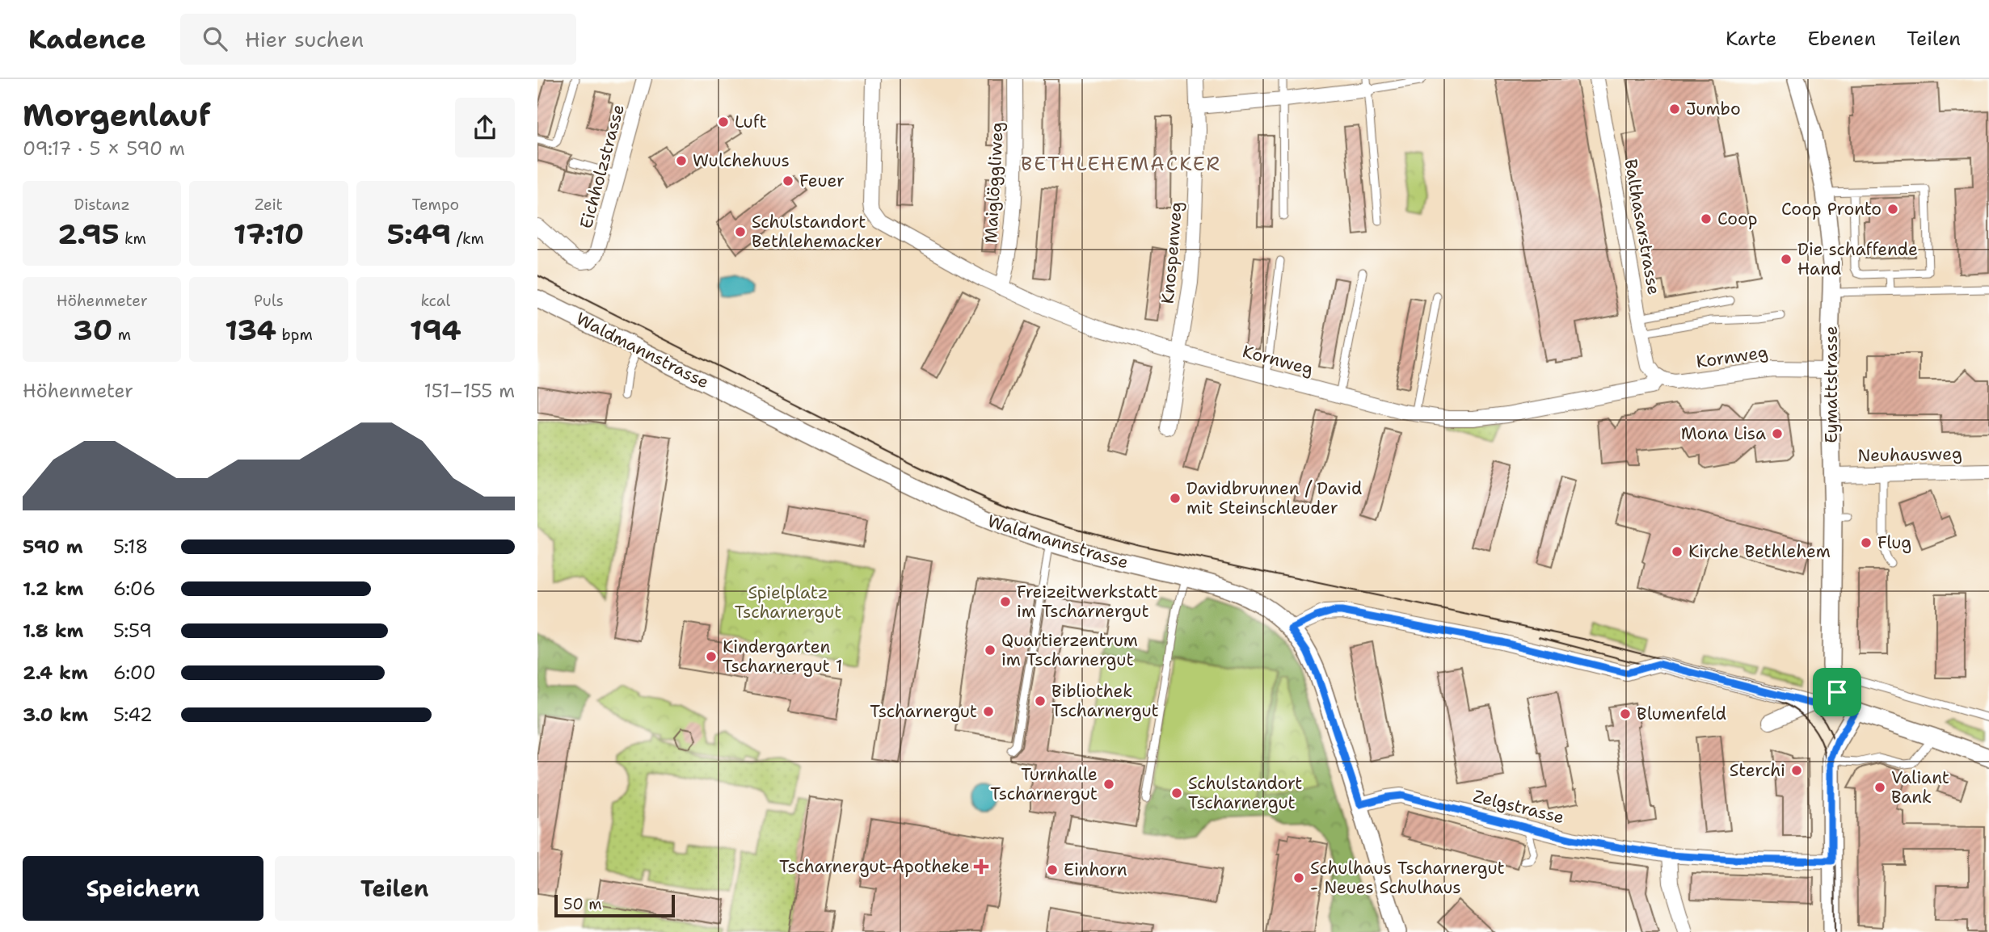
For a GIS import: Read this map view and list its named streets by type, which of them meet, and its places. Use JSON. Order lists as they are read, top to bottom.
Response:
{
  "streets": {
    "street": [
      "Eichholzstrasse",
      "Maiglöggliweg",
      "Balthasarstrasse",
      "Knospenweg",
      "Waldmannstrasse",
      "Kornweg",
      "Eymattstrasse",
      "Neuhausweg",
      "Zelgstrasse"
    ]
  },
  "crossings": [
    ["Maiglöggliweg", "Kornweg"],
    ["Balthasarstrasse", "Kornweg"],
    ["Knospenweg", "Kornweg"],
    ["Waldmannstrasse", "Zelgstrasse"],
    ["Kornweg", "Eymattstrasse"],
    ["Eymattstrasse", "Neuhausweg"]
  ],
  "districts": ["BETHLEHEMACKER"],
  "parks": ["Spielplatz Tscharnergut"],
  "places": {
    "other": [
      "Jumbo",
      "Luft",
      "Wulchehuus",
      "Feuer",
      "Coop Pronto",
      "Coop",
      "Schulstandort Bethlehemacker",
      "Die schaffende Hand",
      "Mona Lisa",
      "Davidbrunnen / David mit Steinschleuder",
      "Flug",
      "Kirche Bethlehem",
      "Freizeitwerkstatt im Tscharnergut",
      "Quartierzentrum im Tscharnergut",
      "Kindergarten Tscharnergut 1",
      "Bibliothek Tscharnergut",
      "Tscharnergut",
      "Blumenfeld",
      "Sterchi",
      "Turnhalle Tscharnergut",
      "Valiant Bank",
      "Schulstandort Tscharnergut",
      "Einhorn",
      "Schulhaus Tscharnergut - Neues Schulhaus"
    ],
    "health": ["Tscharnergut-Apotheke"]
  },
  "scale_bar": "50 m",
  "page": {
    "header": "Kadence",
    "search": "Hier suchen",
    "nav": ["Karte", "Ebenen", "Teilen"],
    "heading": ["Morgenlauf", "09:17 · 5 × 590 m"],
    "stats": [
      ["Distanz", "2.95 km"],
      ["Zeit", "17:10"],
      ["Tempo", "5:49 /km"],
      ["Höhenmeter", "30 m"],
      ["Puls", "134 bpm"],
      ["kcal", "194"]
    ],
    "chart": ["Höhenmeter", "151–155 m"],
    "list": [
      {
        "name": "590 m",
        "note": "5:18"
      },
      {
        "name": "1.2 km",
        "note": "6:06"
      },
      {
        "name": "1.8 km",
        "note": "5:59"
      },
      {
        "name": "2.4 km",
        "note": "6:00"
      },
      {
        "name": "3.0 km",
        "note": "5:42"
      }
    ],
    "buttons": ["Speichern", "Teilen"],
    "scale": "50 m"
  }
}
